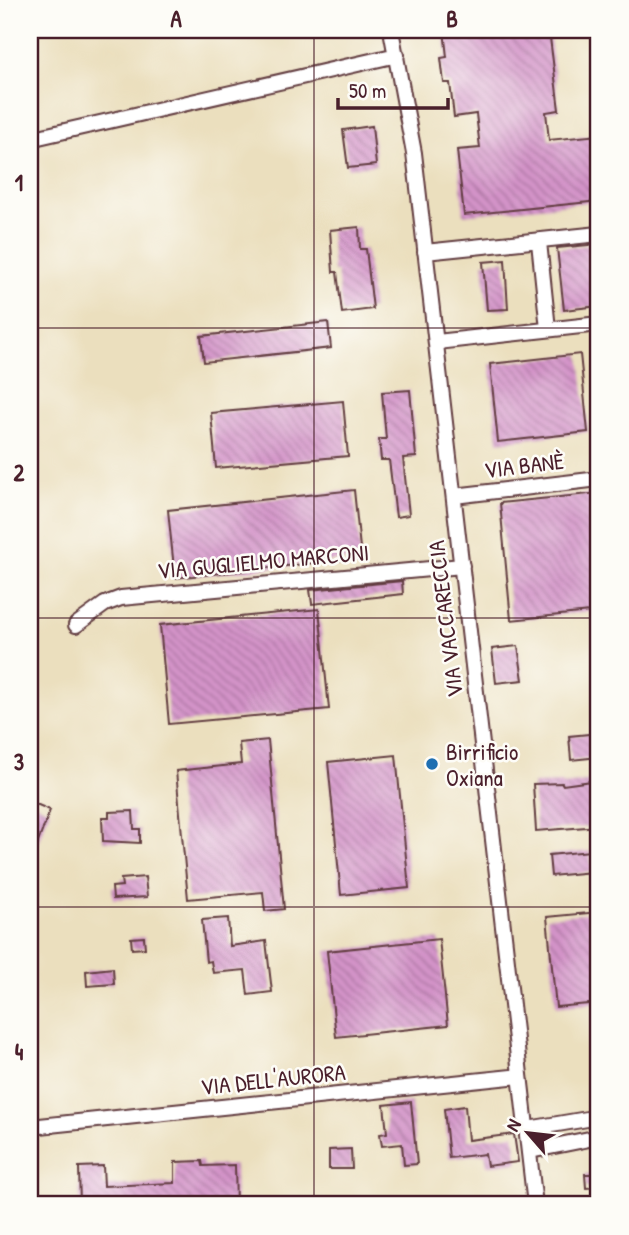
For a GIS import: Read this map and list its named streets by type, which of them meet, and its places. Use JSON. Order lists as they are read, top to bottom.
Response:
{
  "streets": {
    "street": [
      "VIA BANÈ",
      "VIA GUGLIELMO MARCONI",
      "VIA VACCARECCIA",
      "VIA DELL'AURORA"
    ]
  },
  "crossings": [
    ["VIA BANÈ", "VIA VACCARECCIA"],
    ["VIA GUGLIELMO MARCONI", "VIA VACCARECCIA"],
    ["VIA VACCARECCIA", "VIA DELL'AURORA"]
  ],
  "places": ["Birrificio Oxiana"],
  "scale_bar": "50 m",
  "north": "top left",
  "grid": {
    "columns": ["A", "B"],
    "rows": [
      "1",
      "2",
      "3",
      "4"
    ]
  }
}
